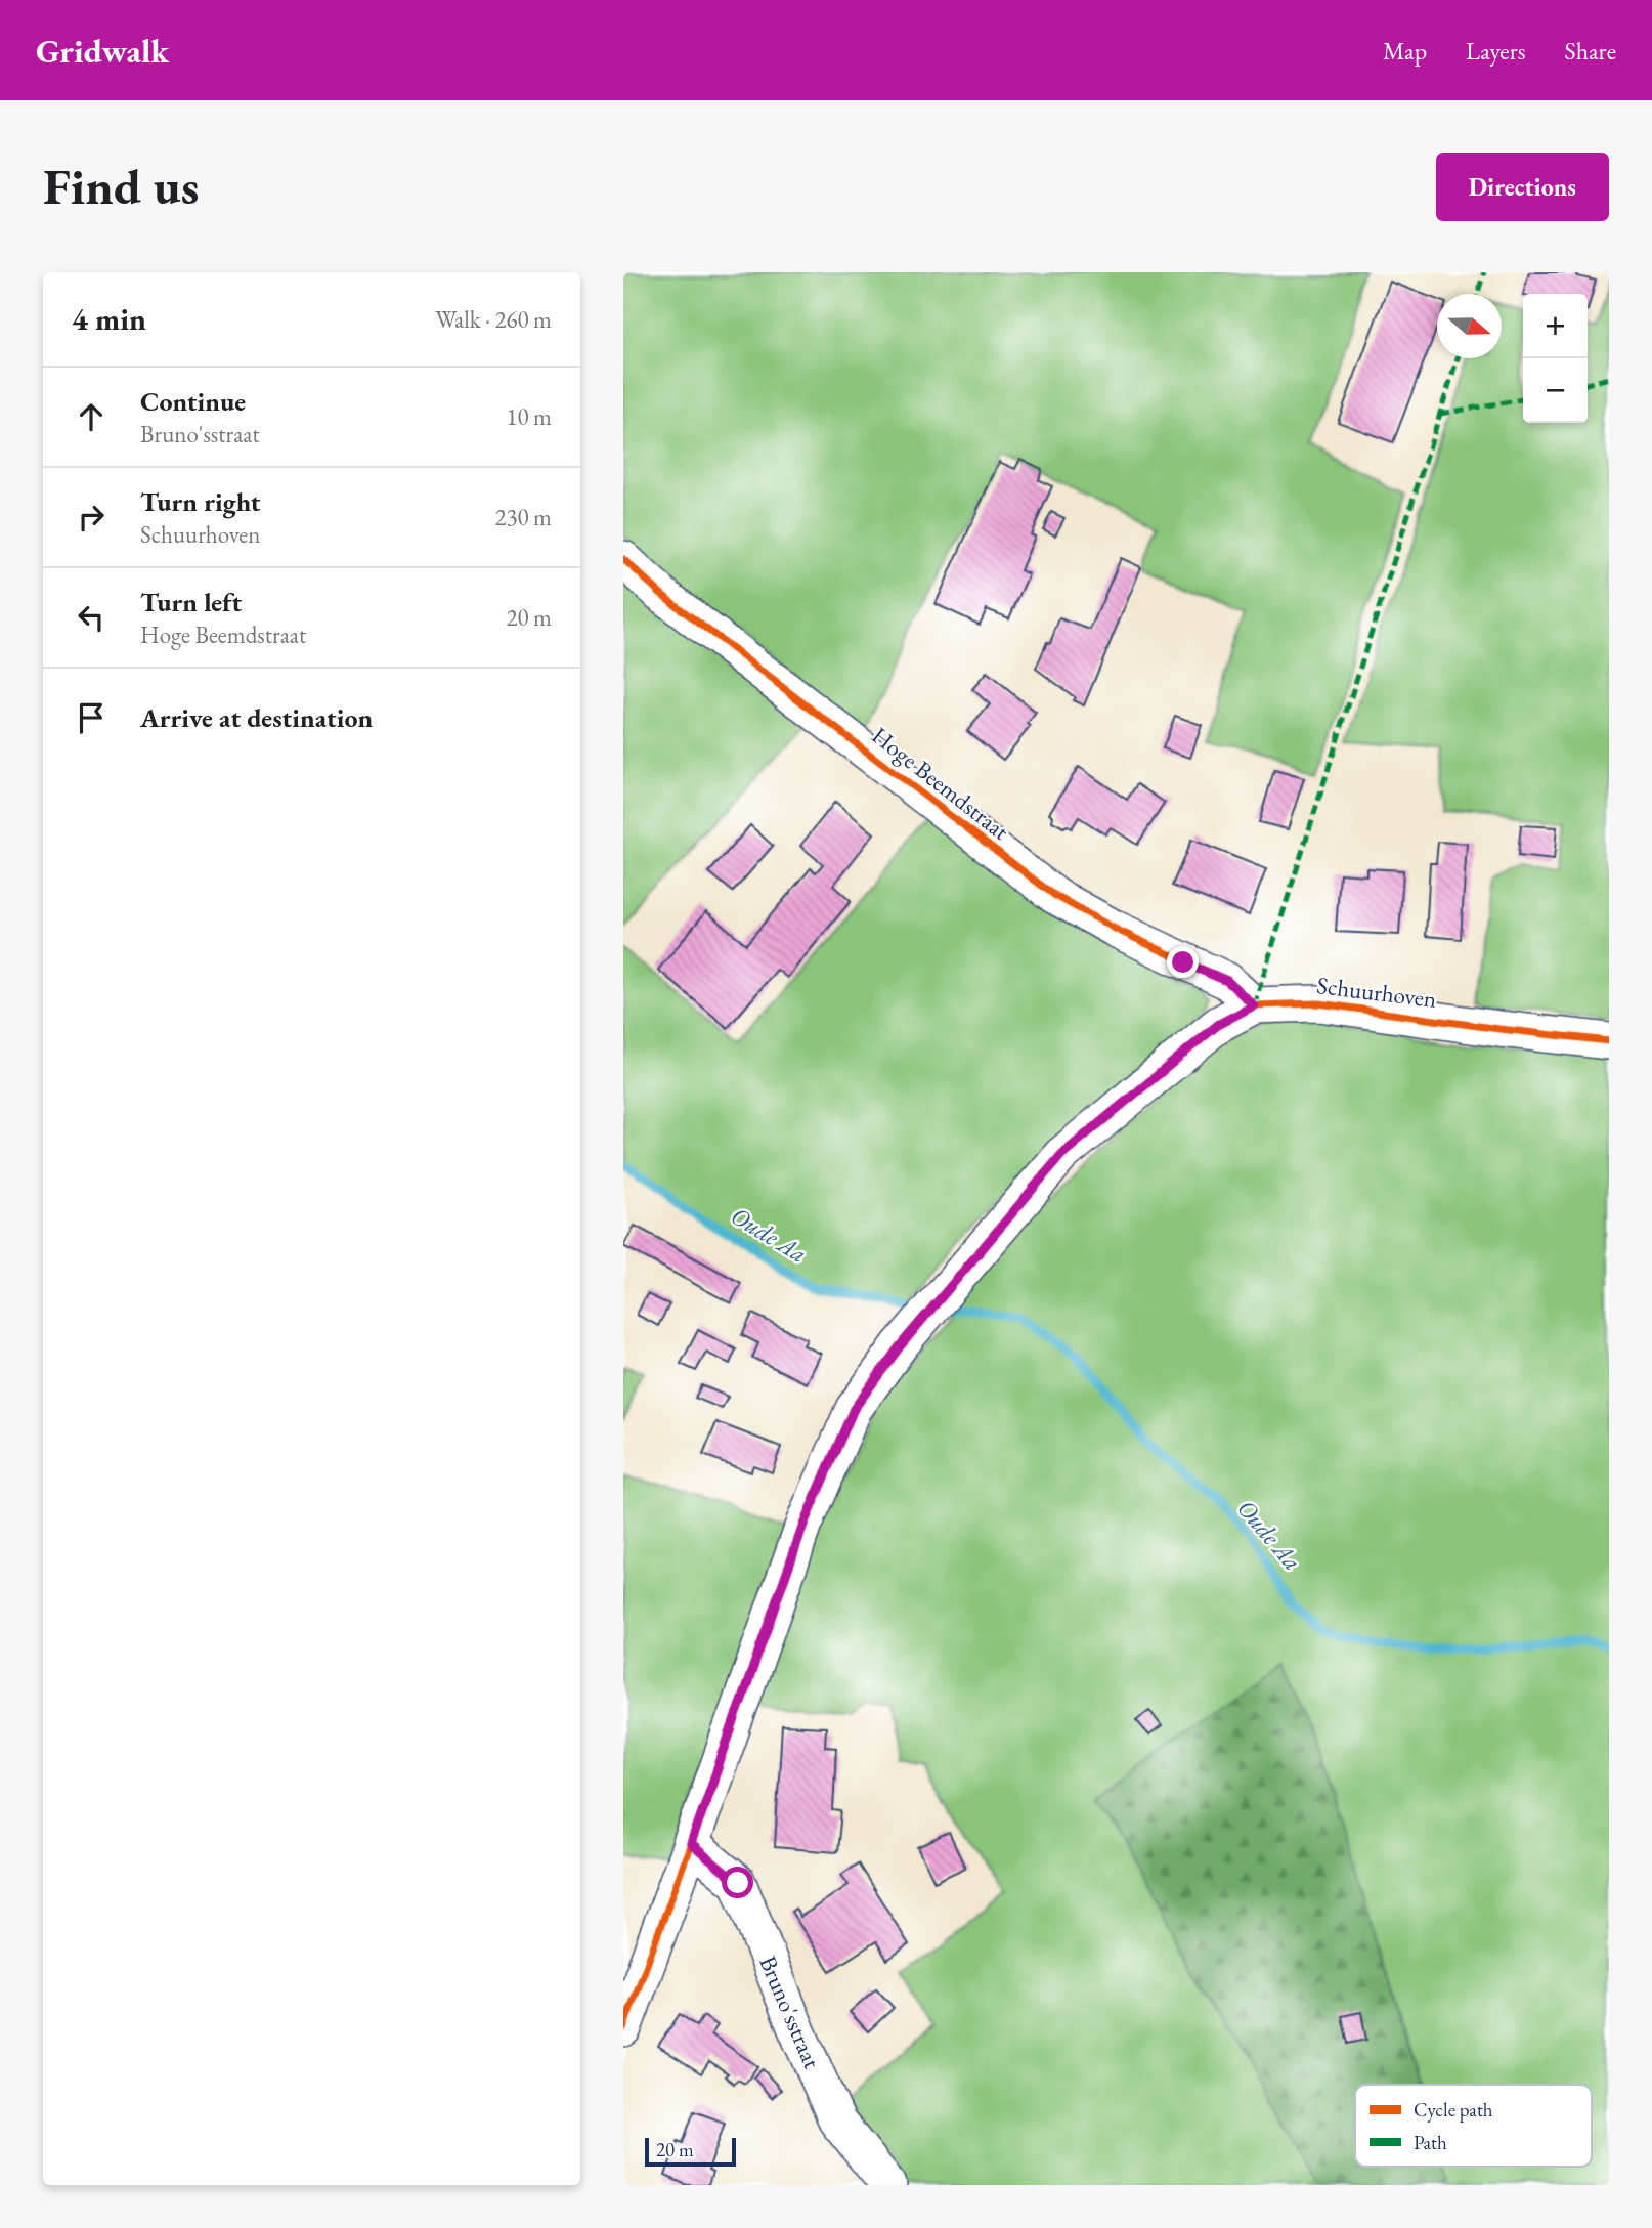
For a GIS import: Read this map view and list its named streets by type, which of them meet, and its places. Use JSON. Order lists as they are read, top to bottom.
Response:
{
  "streets": {
    "street": ["Hoge Beemdstraat", "Schuurhoven", "Bruno'sstraat"]
  },
  "crossings": [
    ["Hoge Beemdstraat", "Schuurhoven"],
    ["Schuurhoven", "Bruno'sstraat"]
  ],
  "water": ["Oude Aa"],
  "legend": ["Cycle path", "Path"],
  "scale_bar": "20 m",
  "north": "right",
  "page": {
    "header": "Gridwalk",
    "nav": ["Map", "Layers", "Share"],
    "buttons": "Directions",
    "title": "Find us",
    "heading": ["4 min", "Walk · 260 m"],
    "map_buttons": ["+", "−"],
    "list": [
      ["Continue", "Bruno'sstraat", "10 m"],
      ["Turn right", "Schuurhoven", "230 m"],
      ["Turn left", "Hoge Beemdstraat", "20 m"],
      "Arrive at destination"
    ],
    "scale": "20 m"
  }
}
